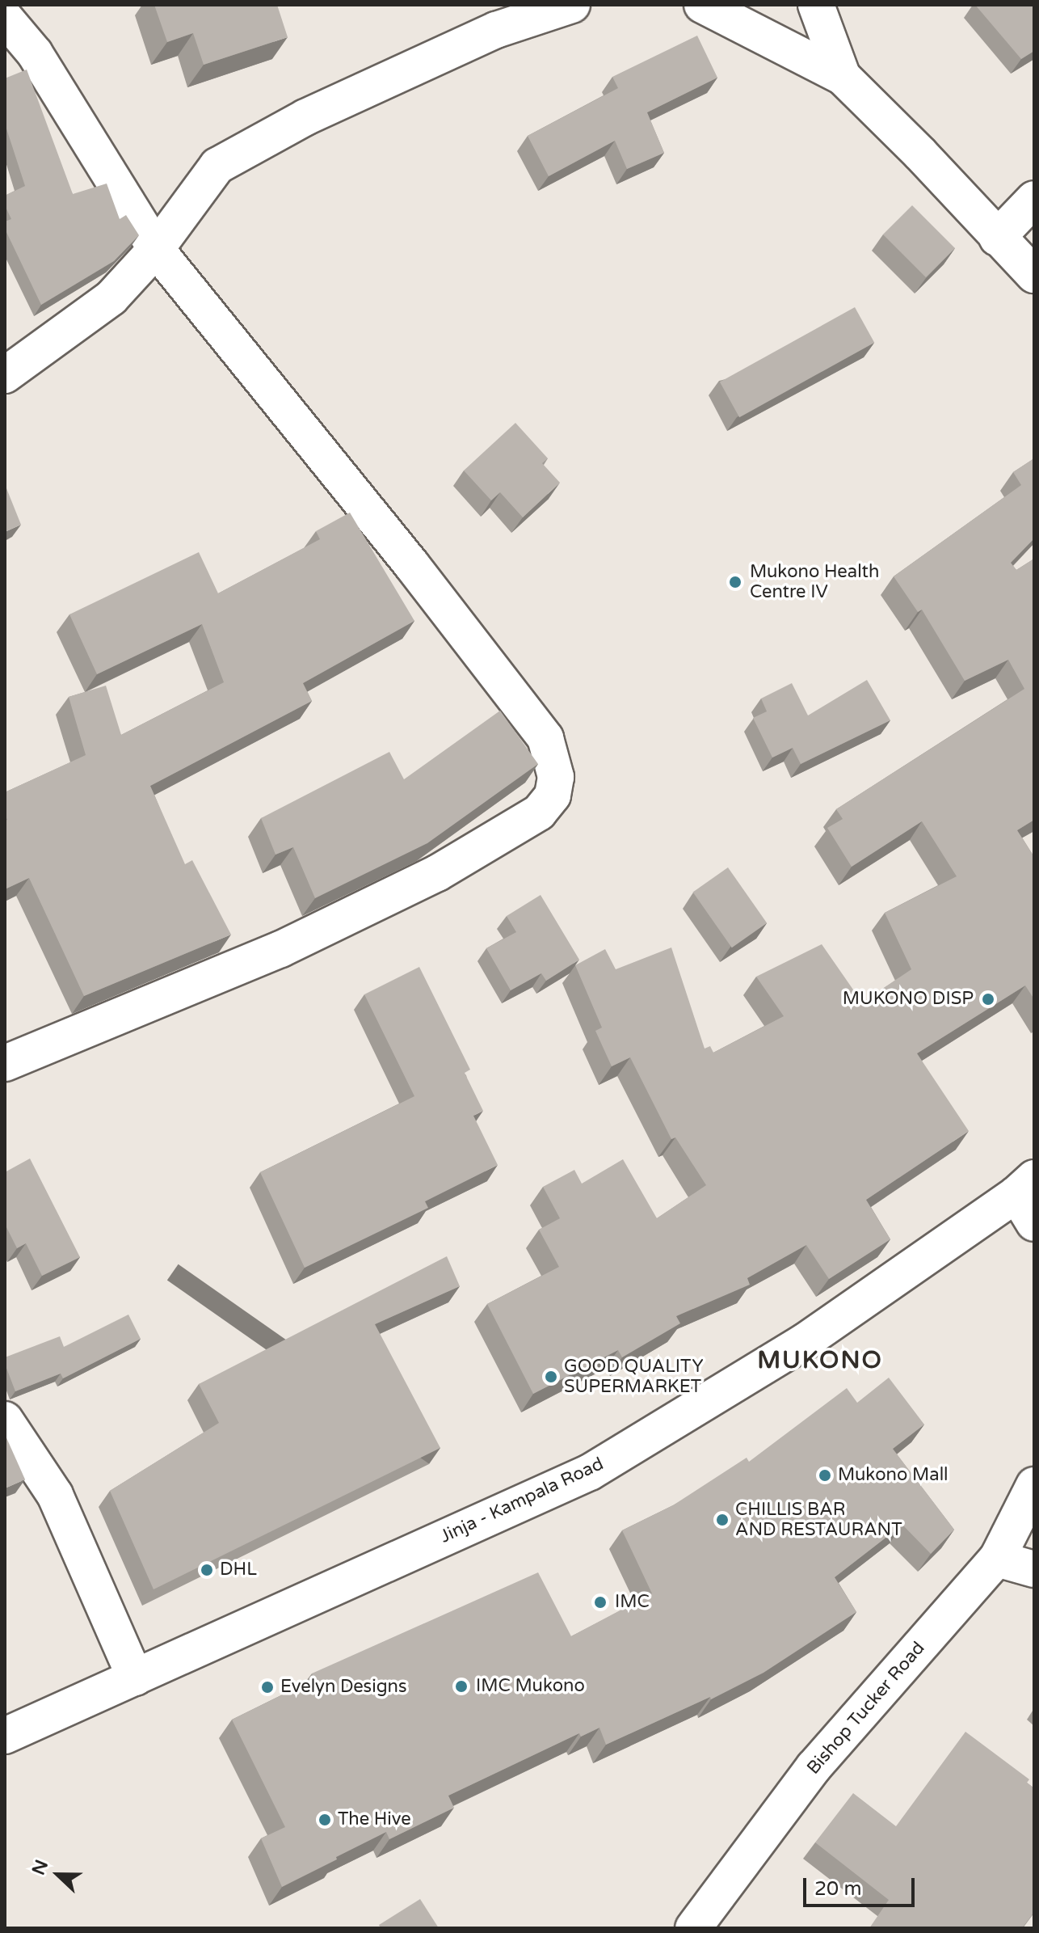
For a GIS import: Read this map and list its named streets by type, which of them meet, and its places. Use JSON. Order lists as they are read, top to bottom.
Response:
{
  "streets": {
    "main road": ["Jinja - Kampala Road", "Bishop Tucker Road"]
  },
  "districts": ["MUKONO"],
  "places": [
    "Mukono Health Centre IV",
    "MUKONO DISP",
    "GOOD QUALITY SUPERMARKET",
    "Mukono Mall",
    "CHILLIS BAR AND RESTAURANT",
    "DHL",
    "IMC",
    "IMC Mukono",
    "Evelyn Designs",
    "The Hive"
  ],
  "scale_bar": "20 m",
  "north": "left"
}
